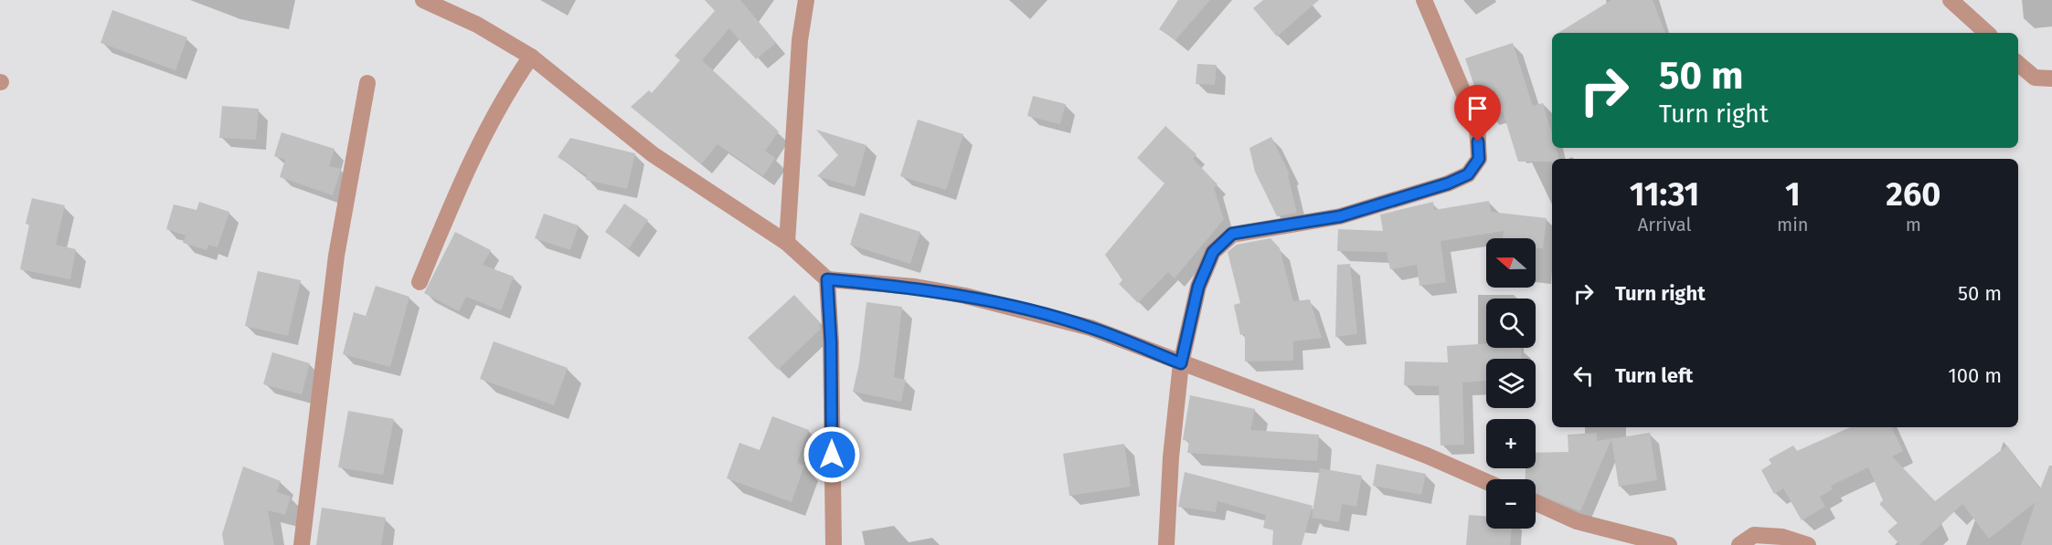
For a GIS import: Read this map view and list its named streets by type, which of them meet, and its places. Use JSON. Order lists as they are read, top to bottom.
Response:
{
  "north": "left",
  "page": {
    "turn": ["50 m", "Turn right"],
    "eta": [
      "11:31",
      "Arrival",
      "1",
      "min",
      "260",
      "m"
    ],
    "map_buttons": ["+", "−"],
    "list": [
      {
        "name": "Turn right",
        "value": "50 m"
      },
      {
        "name": "Turn left",
        "value": "100 m"
      }
    ]
  }
}
